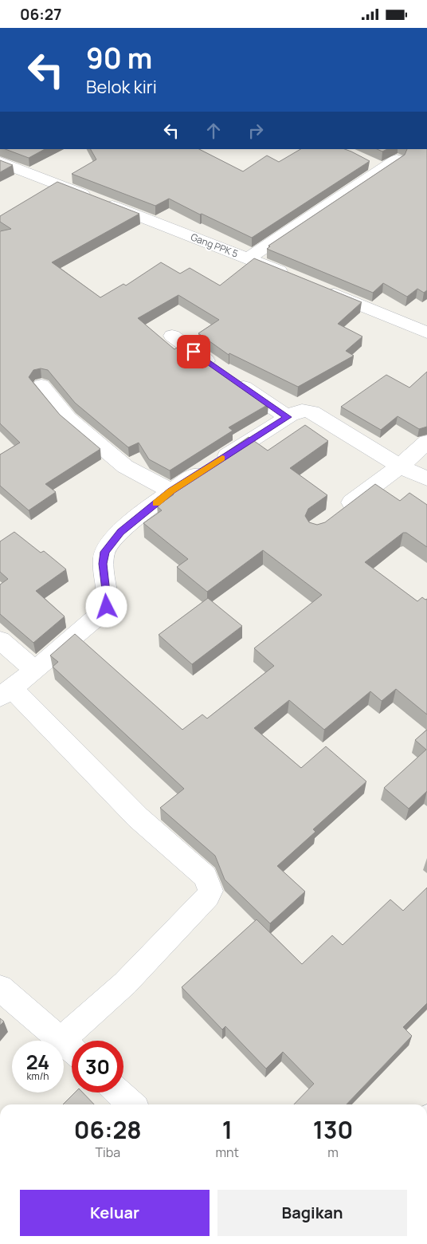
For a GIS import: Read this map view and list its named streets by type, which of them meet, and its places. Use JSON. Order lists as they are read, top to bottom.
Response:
{
  "streets": {
    "street": ["Gang PPK 5"]
  },
  "page": {
    "status": "06:27",
    "turn": ["90 m", "Belok kiri"],
    "speed": "24 km/h",
    "limit": "30",
    "eta": [
      "06:28",
      "Tiba",
      "1",
      "mnt",
      "130",
      "m"
    ],
    "buttons": ["Keluar", "Bagikan"]
  }
}
